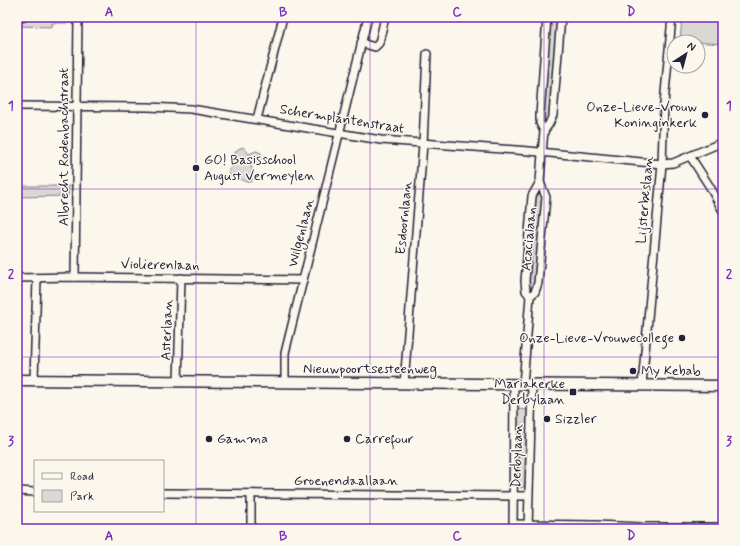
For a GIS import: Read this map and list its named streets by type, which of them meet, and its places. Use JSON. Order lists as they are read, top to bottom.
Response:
{
  "streets": {
    "main road": ["Nieuwpoortsesteenweg"],
    "street": [
      "Schermplantenstraat",
      "Albrecht Rodenbachstraat",
      "Lijsterbeslaan",
      "Esdoornlaan",
      "Wilgenlaan",
      "Acacialaan",
      "Violierenlaan",
      "Asterlaan",
      "Derbylaan",
      "Groenendaallaan"
    ]
  },
  "crossings": [
    ["Schermplantenstraat", "Albrecht Rodenbachstraat"],
    ["Schermplantenstraat", "Lijsterbeslaan"],
    ["Schermplantenstraat", "Esdoornlaan"],
    ["Schermplantenstraat", "Wilgenlaan"],
    ["Schermplantenstraat", "Acacialaan"],
    ["Albrecht Rodenbachstraat", "Violierenlaan"],
    ["Lijsterbeslaan", "Nieuwpoortsesteenweg"],
    ["Esdoornlaan", "Nieuwpoortsesteenweg"],
    ["Wilgenlaan", "Violierenlaan"],
    ["Wilgenlaan", "Nieuwpoortsesteenweg"],
    ["Acacialaan", "Nieuwpoortsesteenweg"],
    ["Acacialaan", "Derbylaan"],
    ["Violierenlaan", "Asterlaan"],
    ["Asterlaan", "Nieuwpoortsesteenweg"],
    ["Nieuwpoortsesteenweg", "Derbylaan"],
    ["Derbylaan", "Groenendaallaan"]
  ],
  "places": {
    "other": [
      "Onze-Lieve-Vrouw Koninginkerk",
      "GO! Basisschool August Vermeylen",
      "Onze-Lieve-Vrouwecollege",
      "My Kebab",
      "Sizzler",
      "Gamma",
      "Carrefour"
    ],
    "transit": ["Mariakerke Derbylaan"]
  },
  "legend": ["Road", "Park"],
  "north": "top right",
  "grid": {
    "columns": [
      "A",
      "B",
      "C",
      "D"
    ],
    "rows": ["1", "2", "3"]
  }
}
